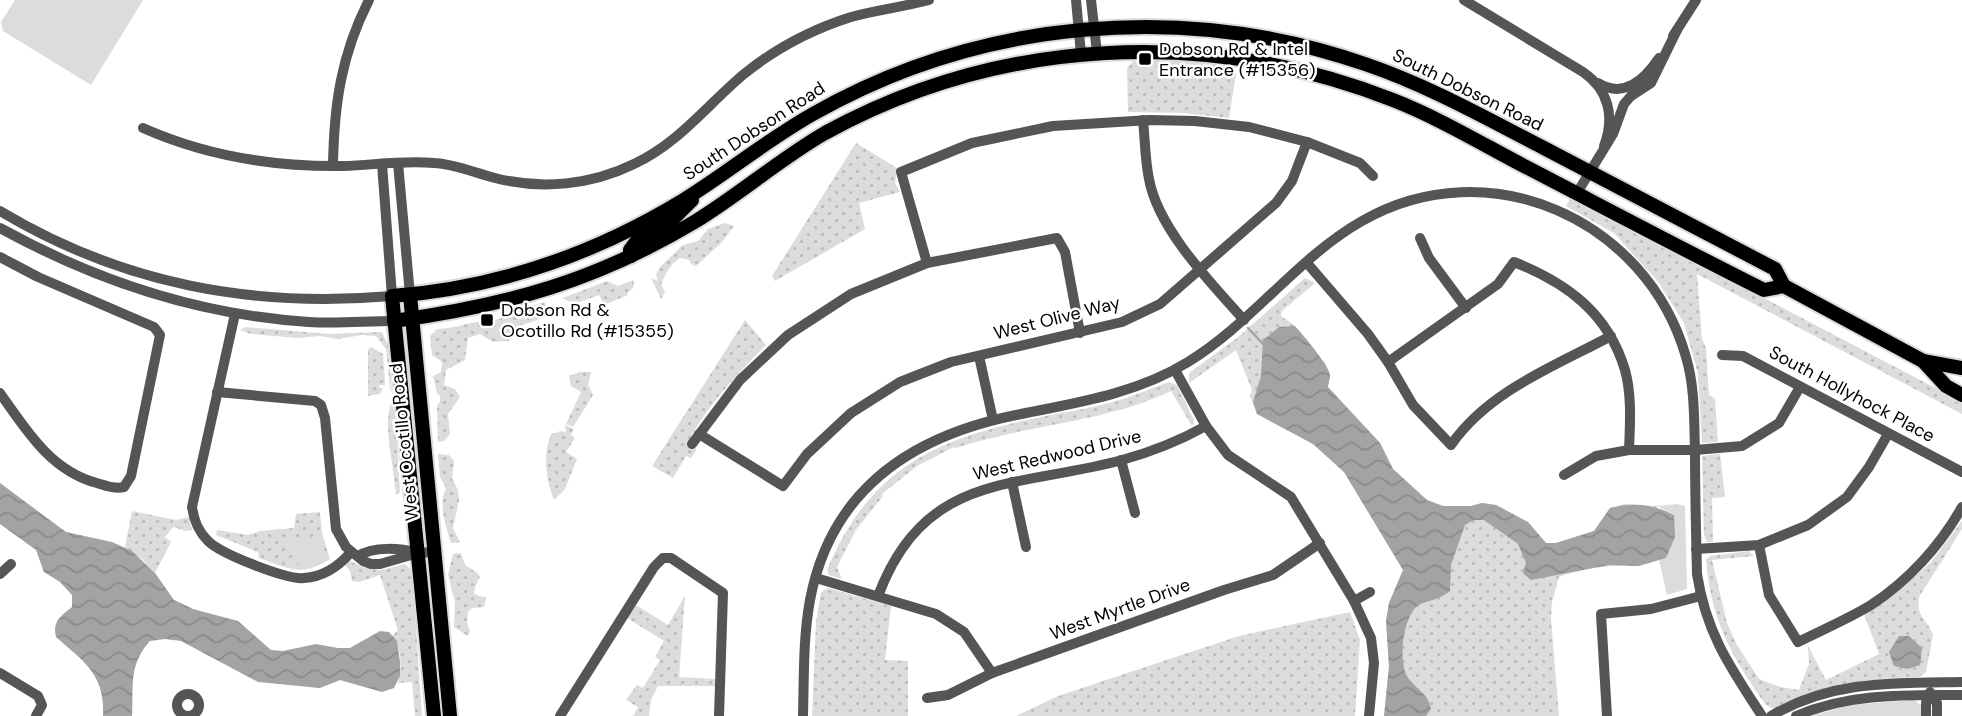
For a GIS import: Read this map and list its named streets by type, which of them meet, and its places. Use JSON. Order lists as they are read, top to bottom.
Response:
{
  "streets": {
    "main road": ["South Dobson Road", "West Ocotillo Road"],
    "street": [
      "West Olive Way",
      "South Hollyhock Place",
      "West Redwood Drive",
      "West Myrtle Drive"
    ]
  },
  "crossings": [
    ["South Dobson Road", "West Ocotillo Road"]
  ],
  "places": {
    "transit": ["Dobson Rd & Intel Entrance (#15356)", "Dobson Rd & Ocotillo Rd (#15355)"]
  }
}
